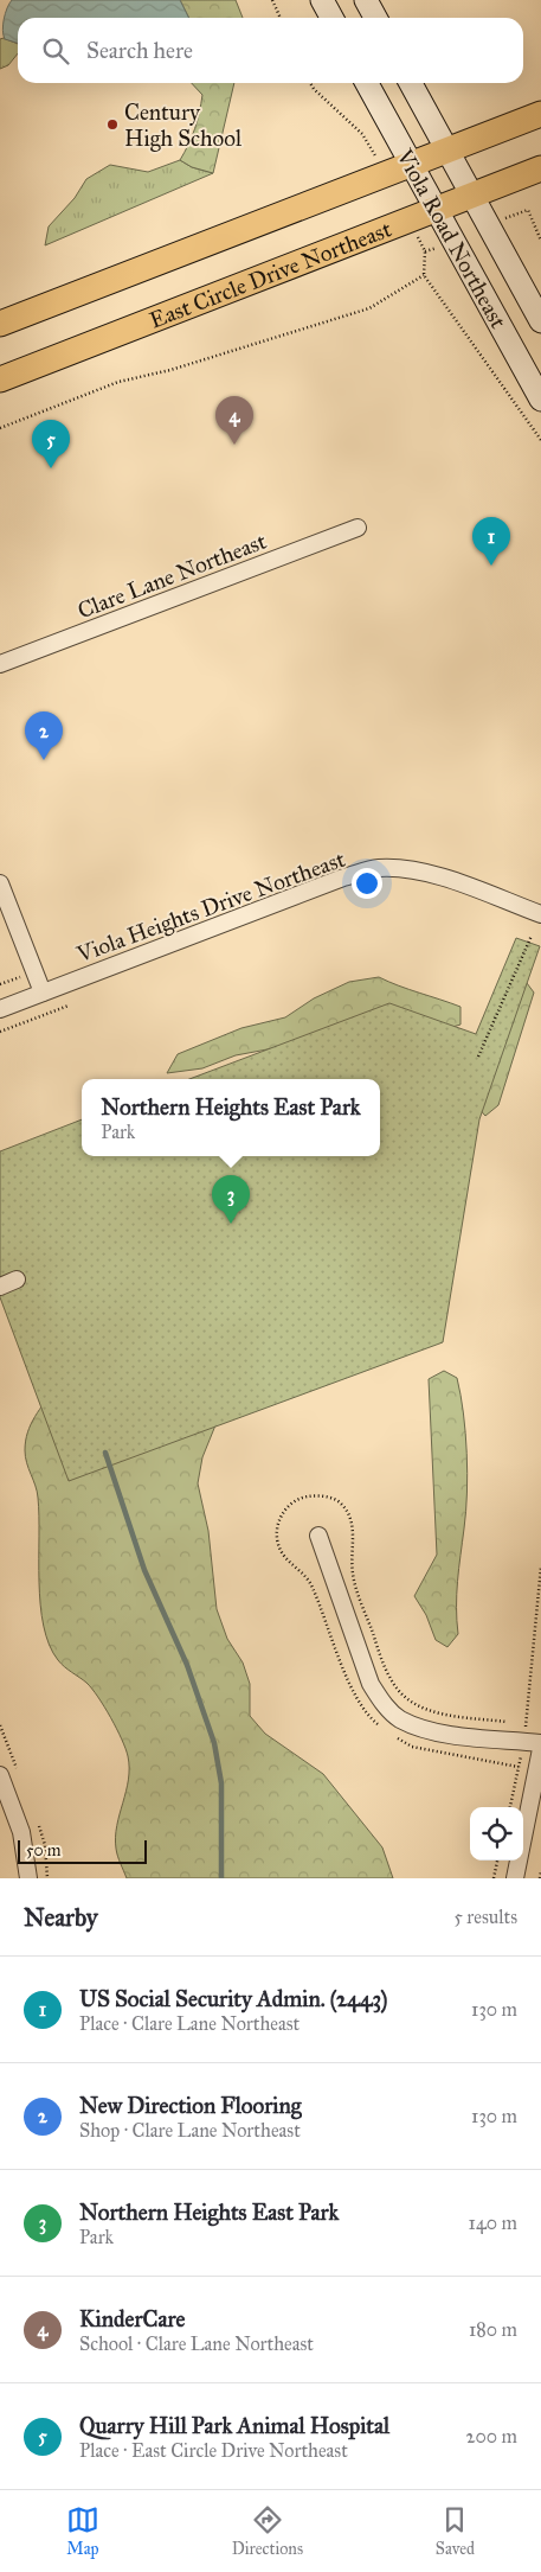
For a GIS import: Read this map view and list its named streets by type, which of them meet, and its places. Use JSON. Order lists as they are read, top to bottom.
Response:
{
  "streets": {
    "main road": ["Viola Road Northeast", "East Circle Drive Northeast"],
    "street": ["Clare Lane Northeast", "Viola Heights Drive Northeast"]
  },
  "crossings": [
    ["Viola Road Northeast", "East Circle Drive Northeast"]
  ],
  "places": ["Century High School"],
  "scale_bar": "50 m",
  "page": {
    "search": "Search here",
    "pins": [
      "4",
      "5",
      "1",
      "2",
      "3"
    ],
    "popup": ["Northern Heights East Park", "Park"],
    "scale": "50 m",
    "heading": ["Nearby", "5 results"],
    "list": [
      {
        "mark": "1",
        "name": "US Social Security Admin. (2443)",
        "note": "Place · Clare Lane Northeast",
        "value": "130 m"
      },
      {
        "mark": "2",
        "name": "New Direction Flooring",
        "note": "Shop · Clare Lane Northeast",
        "value": "130 m"
      },
      {
        "mark": "3",
        "name": "Northern Heights East Park",
        "note": "Park",
        "value": "140 m"
      },
      {
        "mark": "4",
        "name": "KinderCare",
        "note": "School · Clare Lane Northeast",
        "value": "180 m"
      },
      {
        "mark": "5",
        "name": "Quarry Hill Park Animal Hospital",
        "note": "Place · East Circle Drive Northeast",
        "value": "200 m"
      }
    ],
    "nav": ["Map", "Directions", "Saved"]
  }
}
